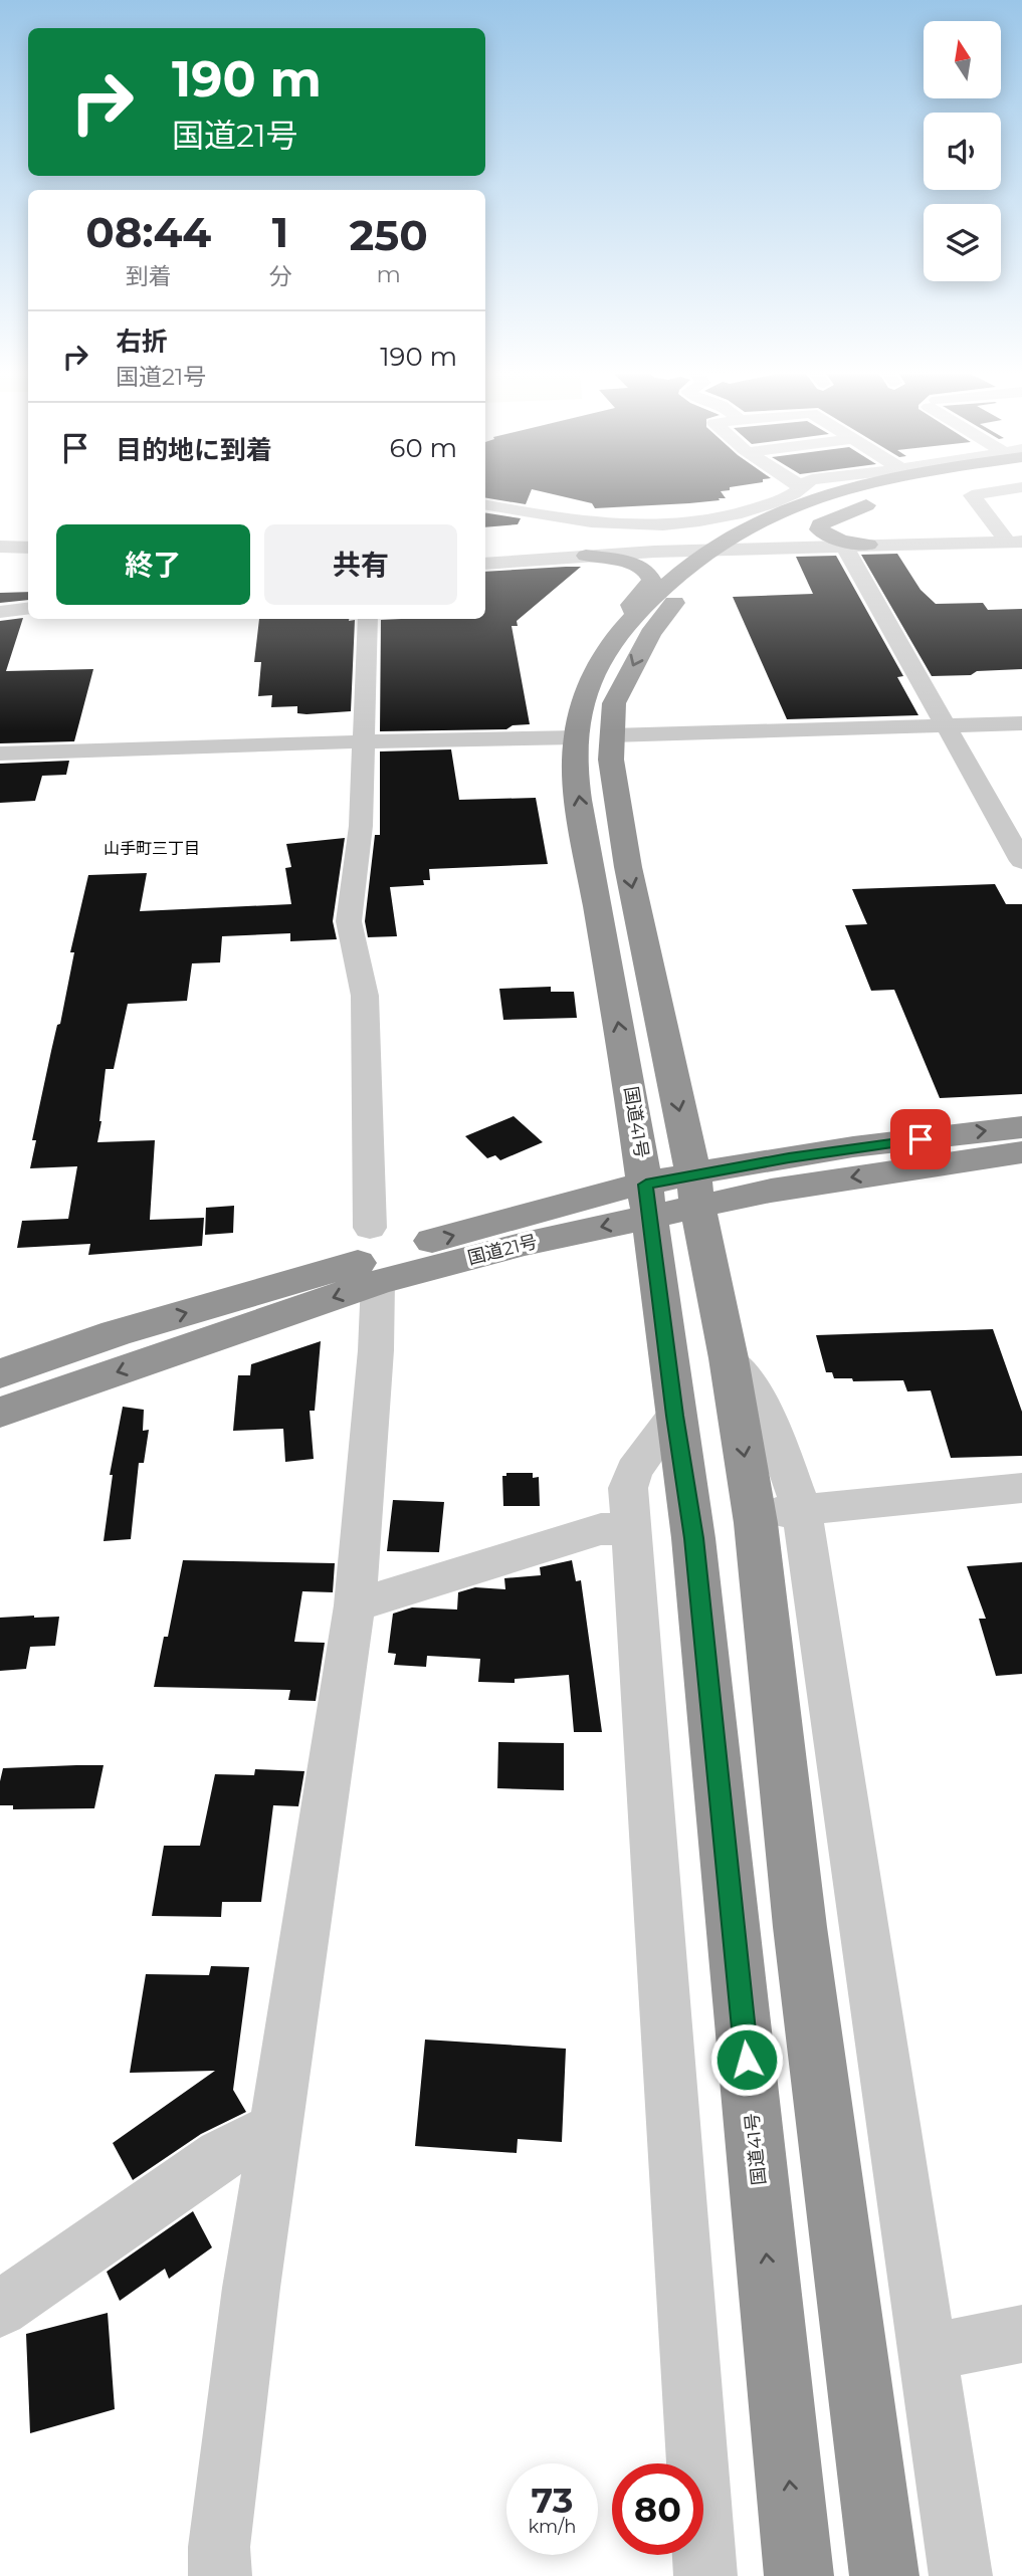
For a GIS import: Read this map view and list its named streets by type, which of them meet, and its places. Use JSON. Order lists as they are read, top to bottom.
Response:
{
  "streets": {
    "highway": ["国道41号", "国道21号"]
  },
  "crossings": [
    ["国道41号", "国道21号"]
  ],
  "districts": ["山手町三丁目"],
  "north": "top",
  "page": {
    "turn": ["190 m", "国道21号"],
    "eta": [
      "08:44",
      "到着",
      "1",
      "分",
      "250",
      "m"
    ],
    "list": [
      {
        "name": "右折",
        "note": "国道21号",
        "value": "190 m"
      },
      {
        "name": "目的地に到着",
        "value": "60 m"
      }
    ],
    "buttons": ["終了", "共有"],
    "speed": "73 km/h",
    "limit": "80"
  }
}
